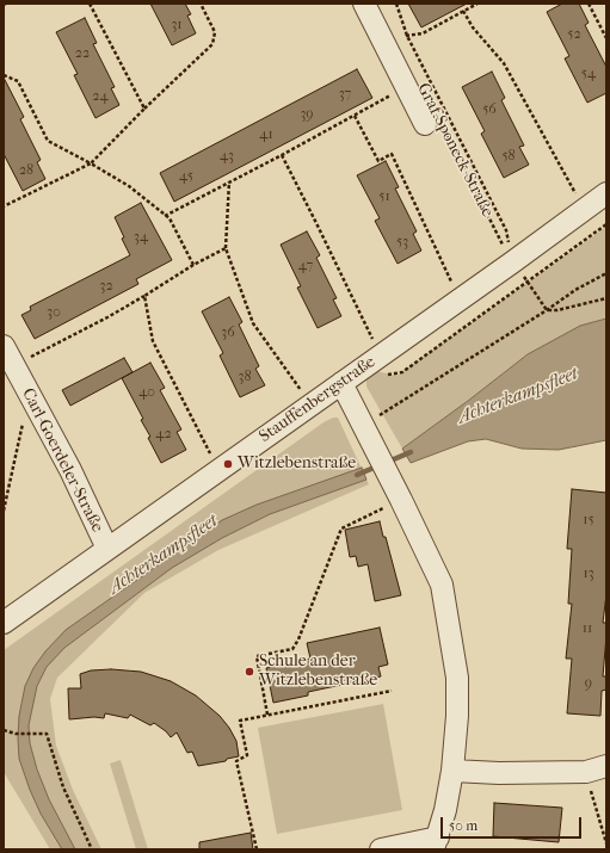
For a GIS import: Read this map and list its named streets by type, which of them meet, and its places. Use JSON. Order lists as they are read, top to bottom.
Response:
{
  "streets": {
    "street": ["Graf-Sponeck-Straße", "Stauffenbergstraße", "Carl-Goerdeler-Straße"]
  },
  "crossings": [
    ["Graf-Sponeck-Straße", "Stauffenbergstraße"],
    ["Stauffenbergstraße", "Carl-Goerdeler-Straße"]
  ],
  "water": ["Achterkampsfleet"],
  "places": ["Witzlebenstraße", "Schule an der Witzlebenstraße"],
  "house_numbers": [
    "31",
    "52",
    "22",
    "54",
    "37",
    "24",
    "56",
    "39",
    "41",
    "43",
    "58",
    "28",
    "45",
    "51",
    "34",
    "53",
    "47",
    "32",
    "30",
    "36",
    "38",
    "40",
    "42",
    "15",
    "13",
    "11",
    "9"
  ],
  "scale_bar": "50 m"
}
